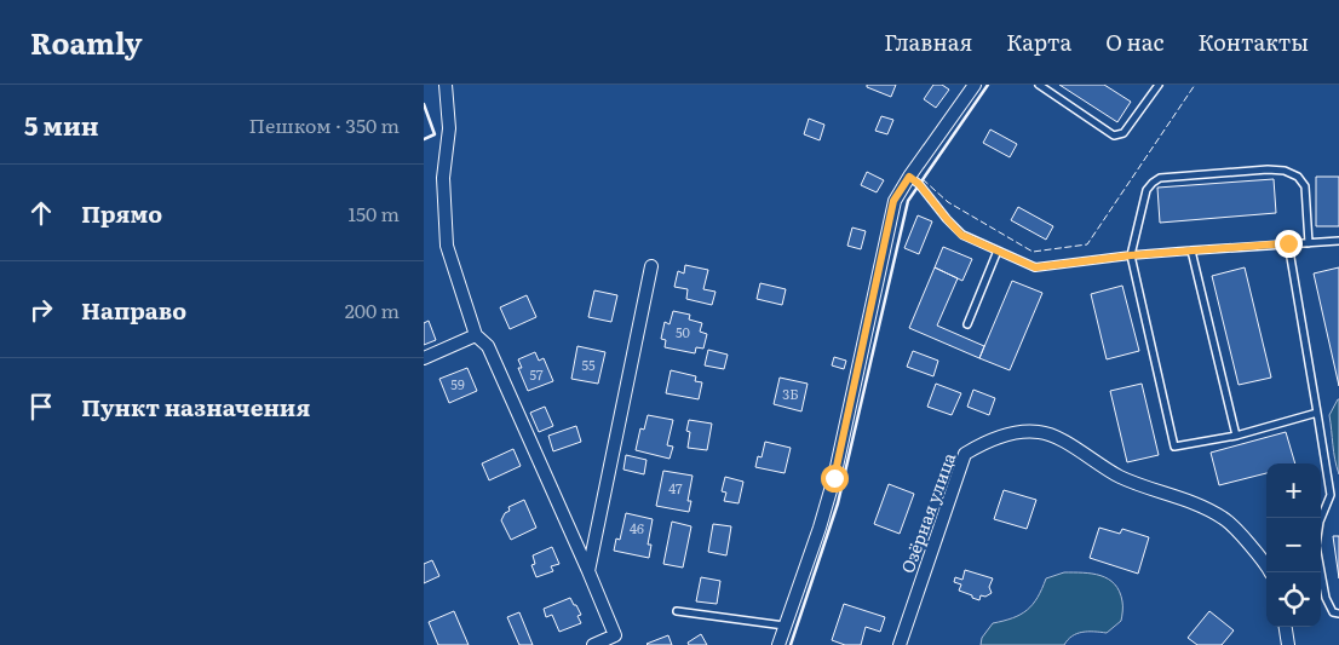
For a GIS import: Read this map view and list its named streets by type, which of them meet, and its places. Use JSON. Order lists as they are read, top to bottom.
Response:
{
  "streets": {
    "street": ["Озёрная улица"]
  },
  "house_numbers": [
    "50",
    "55",
    "57",
    "59",
    "3Б",
    "47",
    "46"
  ],
  "page": {
    "header": "Roamly",
    "nav": [
      "Главная",
      "Карта",
      "О нас",
      "Контакты"
    ],
    "heading": ["5 мин", "Пешком · 350 m"],
    "list": [
      ["Прямо", "150 m"],
      ["Направо", "200 m"],
      "Пункт назначения"
    ],
    "map_buttons": ["+", "−"]
  }
}
